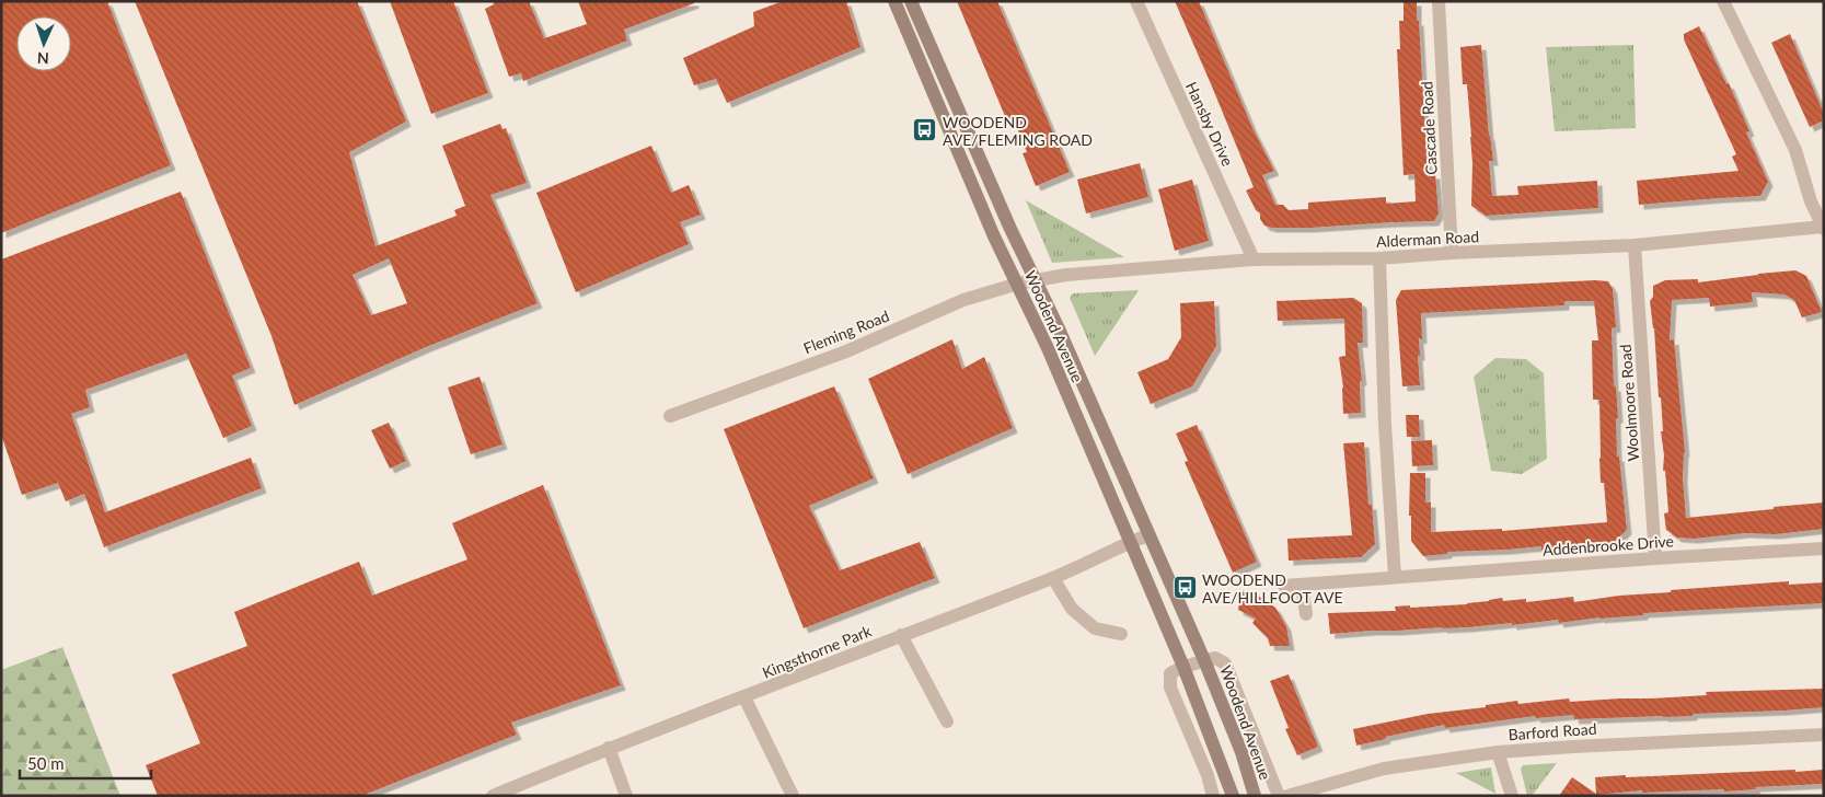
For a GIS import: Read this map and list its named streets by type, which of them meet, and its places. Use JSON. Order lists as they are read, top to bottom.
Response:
{
  "streets": {
    "street": [
      "Hansby Drive",
      "Cascade Road",
      "Alderman Road",
      "Woodend Avenue",
      "Fleming Road",
      "Woolmoore Road",
      "Addenbrooke Drive",
      "Kingsthorne Park",
      "Barford Road"
    ]
  },
  "crossings": [
    ["Hansby Drive", "Alderman Road"],
    ["Cascade Road", "Alderman Road"],
    ["Alderman Road", "Woodend Avenue"],
    ["Alderman Road", "Fleming Road"],
    ["Alderman Road", "Woolmoore Road"],
    ["Woodend Avenue", "Fleming Road"],
    ["Woodend Avenue", "Kingsthorne Park"],
    ["Woolmoore Road", "Addenbrooke Drive"]
  ],
  "places": {
    "bus stop": ["WOODEND AVE/FLEMING ROAD", "WOODEND AVE/HILLFOOT AVE"]
  },
  "scale_bar": "50 m",
  "north": "bottom"
}
